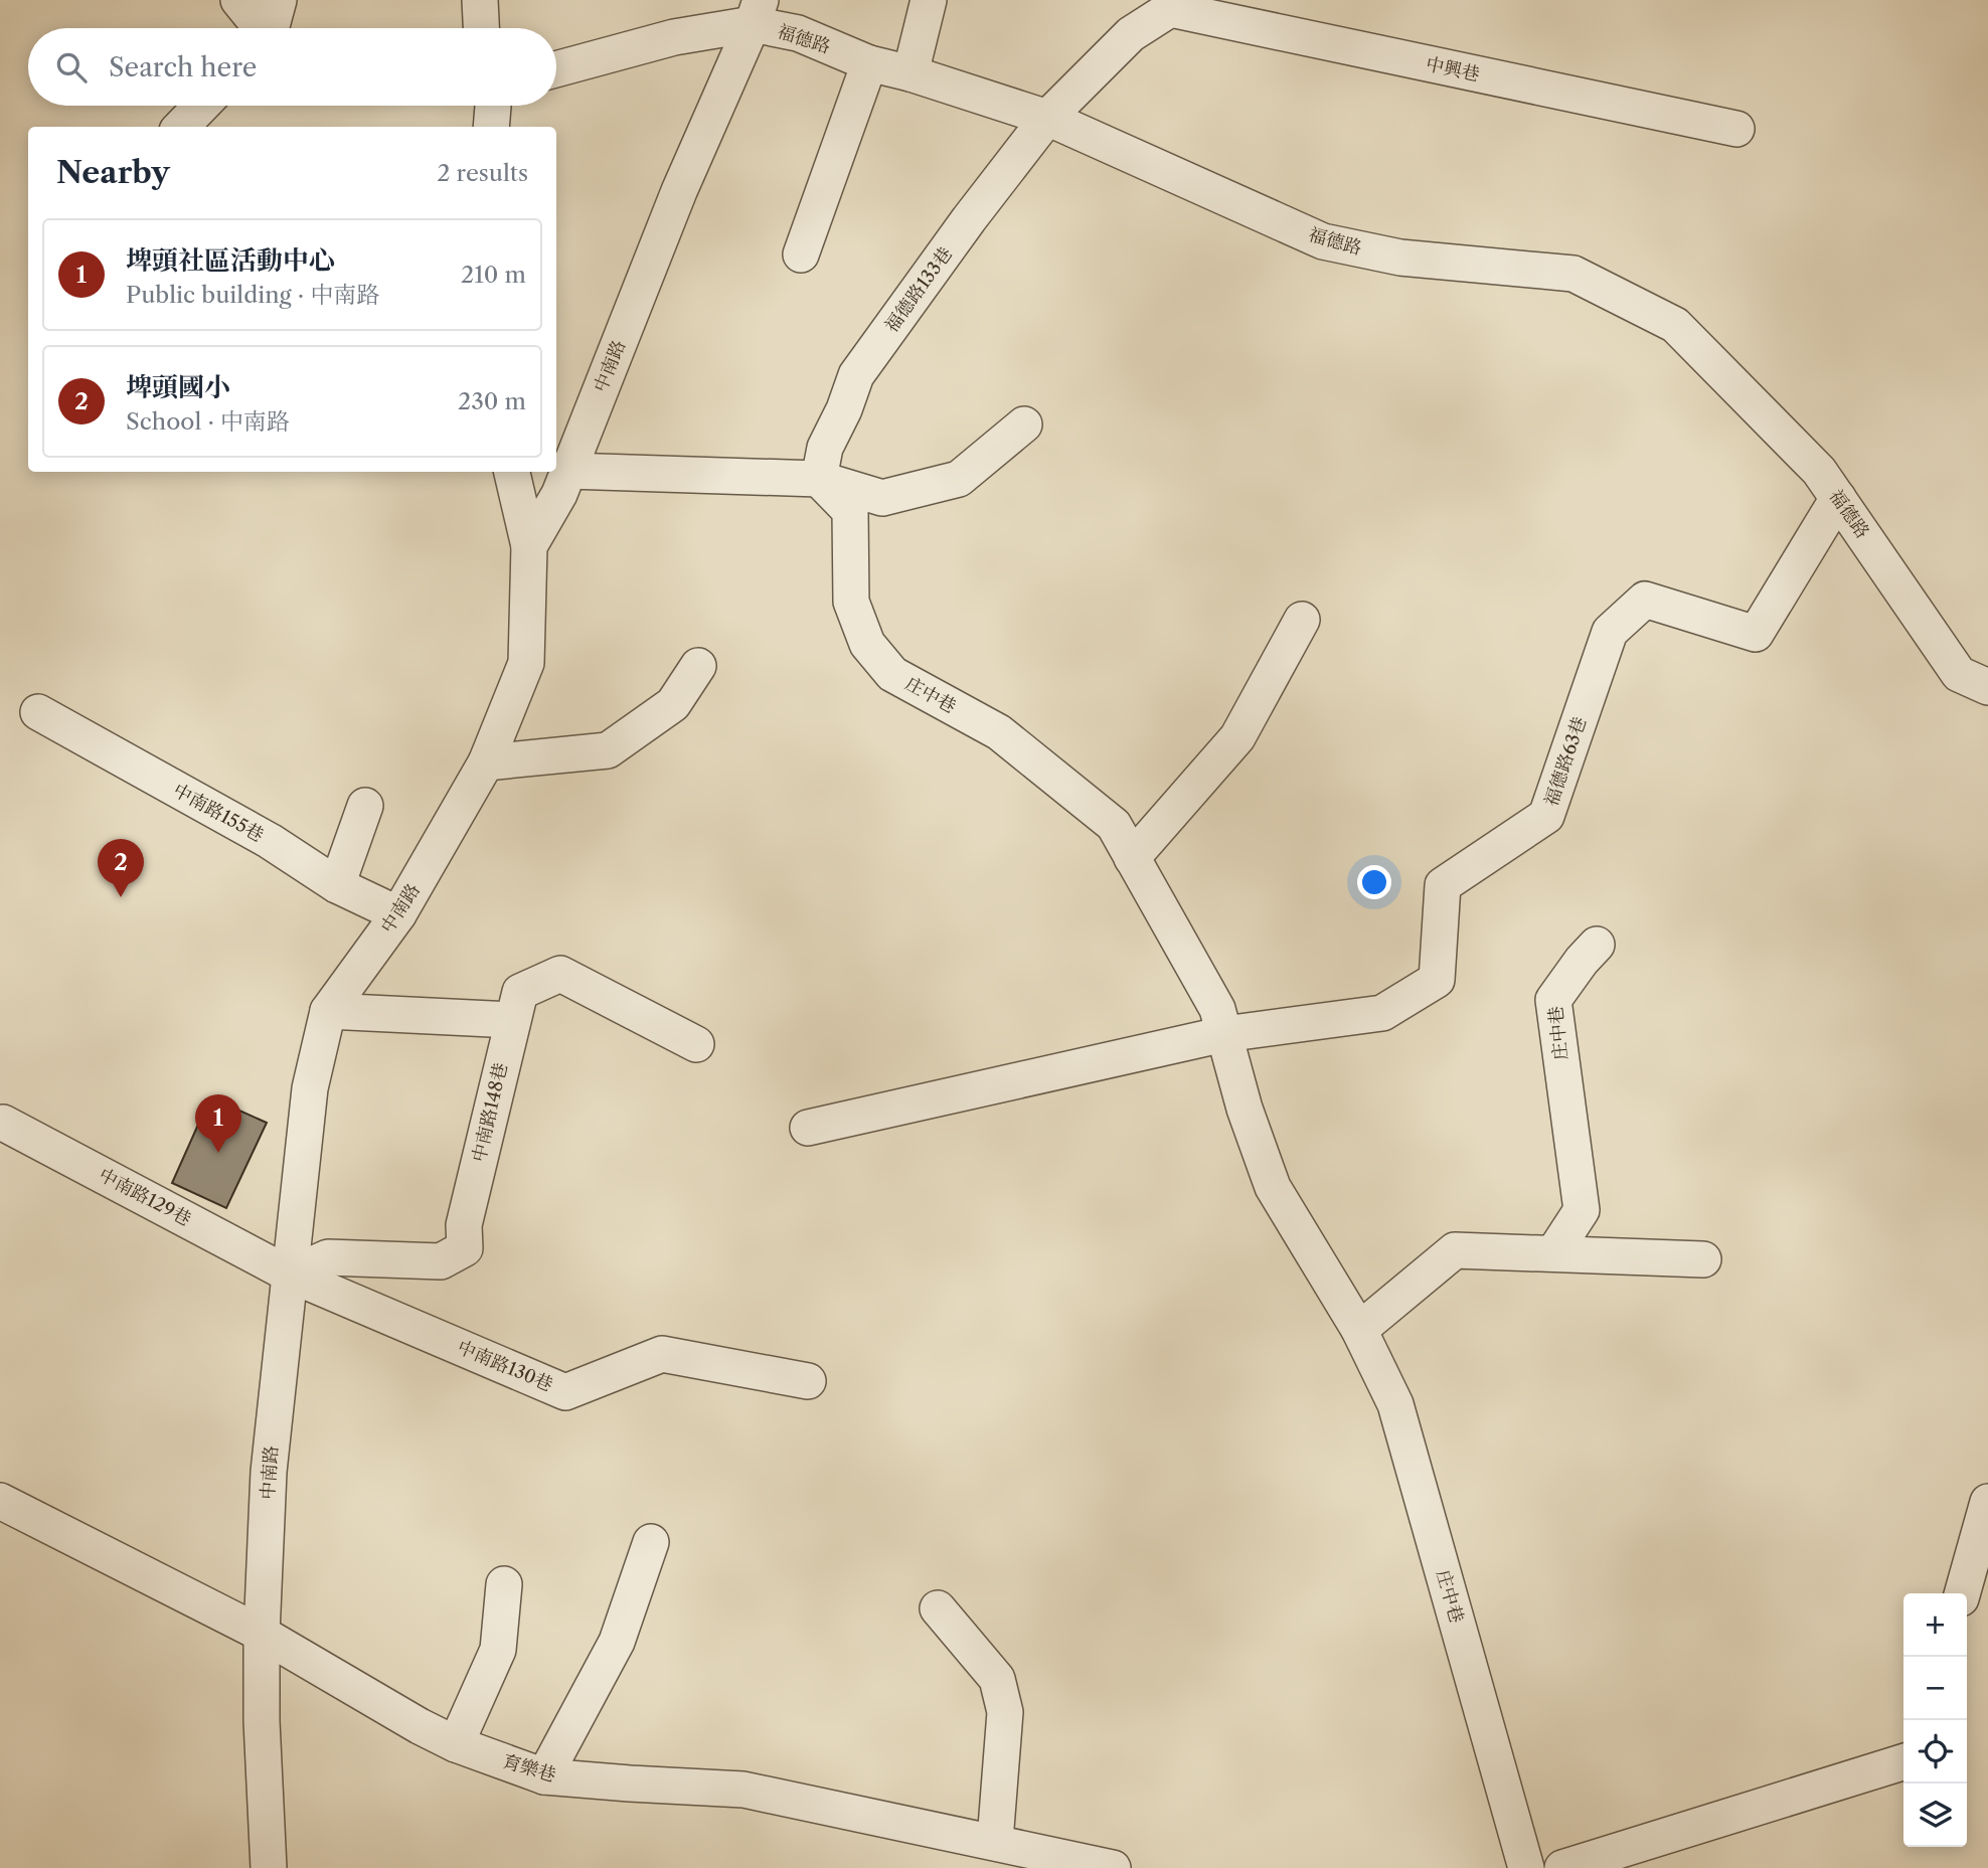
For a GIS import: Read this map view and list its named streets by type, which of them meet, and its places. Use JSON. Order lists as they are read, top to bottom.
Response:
{
  "streets": {
    "street": [
      "福德路",
      "中興巷",
      "福德路133巷",
      "中南路",
      "庄中巷",
      "福德路63巷",
      "中南路155巷",
      "中南路148巷",
      "中南路129巷",
      "中南路130巷",
      "育樂巷"
    ]
  },
  "crossings": [
    ["福德路", "中興巷"],
    ["福德路", "福德路133巷"],
    ["福德路", "中南路"],
    ["福德路", "福德路63巷"],
    ["中興巷", "福德路133巷"],
    ["福德路133巷", "庄中巷"],
    ["中南路", "中南路155巷"],
    ["中南路", "中南路148巷"],
    ["中南路", "中南路129巷"],
    ["中南路", "中南路130巷"],
    ["中南路", "育樂巷"],
    ["庄中巷", "福德路63巷"],
    ["中南路148巷", "中南路129巷"],
    ["中南路148巷", "中南路130巷"],
    ["中南路129巷", "中南路130巷"]
  ],
  "page": {
    "search": "Search here",
    "heading": ["Nearby", "2 results"],
    "list": [
      {
        "mark": "1",
        "name": "埤頭社區活動中心",
        "note": "Public building · 中南路",
        "value": "210 m"
      },
      {
        "mark": "2",
        "name": "埤頭國小",
        "note": "School · 中南路",
        "value": "230 m"
      }
    ],
    "pins": ["2", "1"],
    "map_buttons": ["+", "−"]
  }
}
